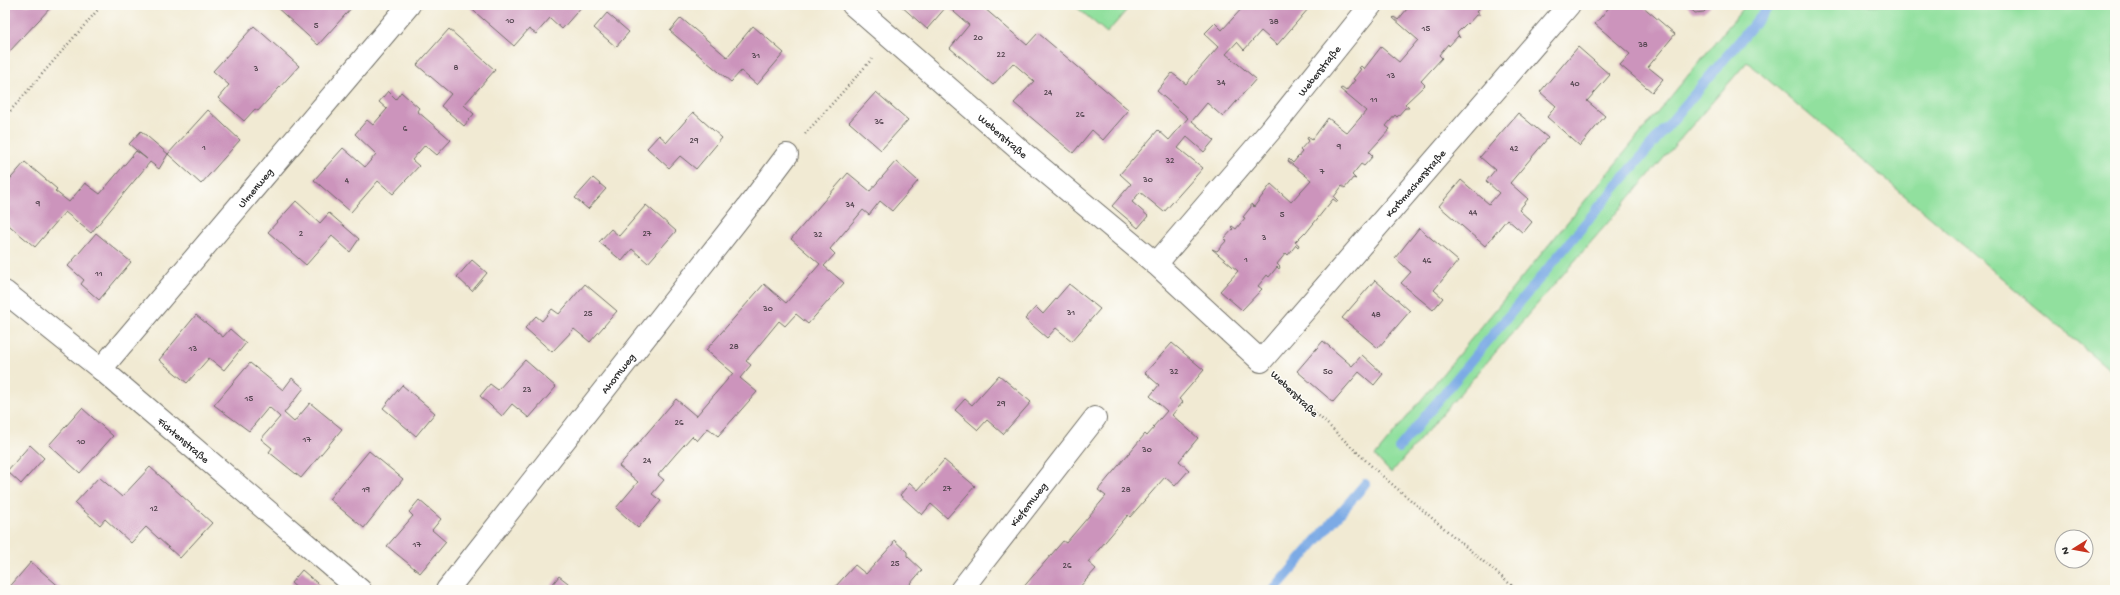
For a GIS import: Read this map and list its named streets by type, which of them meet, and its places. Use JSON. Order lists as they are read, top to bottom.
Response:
{
  "streets": {
    "street": [
      "Weberstraße",
      "Korbmacherstraße",
      "Ulmenweg",
      "Ahornweg",
      "Fichtenstraße",
      "Kiefernweg"
    ]
  },
  "crossings": [
    ["Weberstraße", "Korbmacherstraße"],
    ["Ulmenweg", "Fichtenstraße"]
  ],
  "house_numbers": [
    "10",
    "38",
    "5",
    "15",
    "20",
    "38",
    "22",
    "31",
    "8",
    "3",
    "13",
    "34",
    "40",
    "24",
    "11",
    "26",
    "36",
    "6",
    "29",
    "9",
    "1",
    "42",
    "32",
    "7",
    "30",
    "4",
    "9",
    "34",
    "44",
    "5",
    "2",
    "27",
    "32",
    "3",
    "1",
    "46",
    "11",
    "30",
    "31",
    "25",
    "48",
    "28",
    "13",
    "32",
    "50",
    "23",
    "15",
    "29",
    "26",
    "17",
    "10",
    "30",
    "24",
    "27",
    "19",
    "28",
    "12",
    "17",
    "25",
    "26"
  ],
  "north": "left"
}
